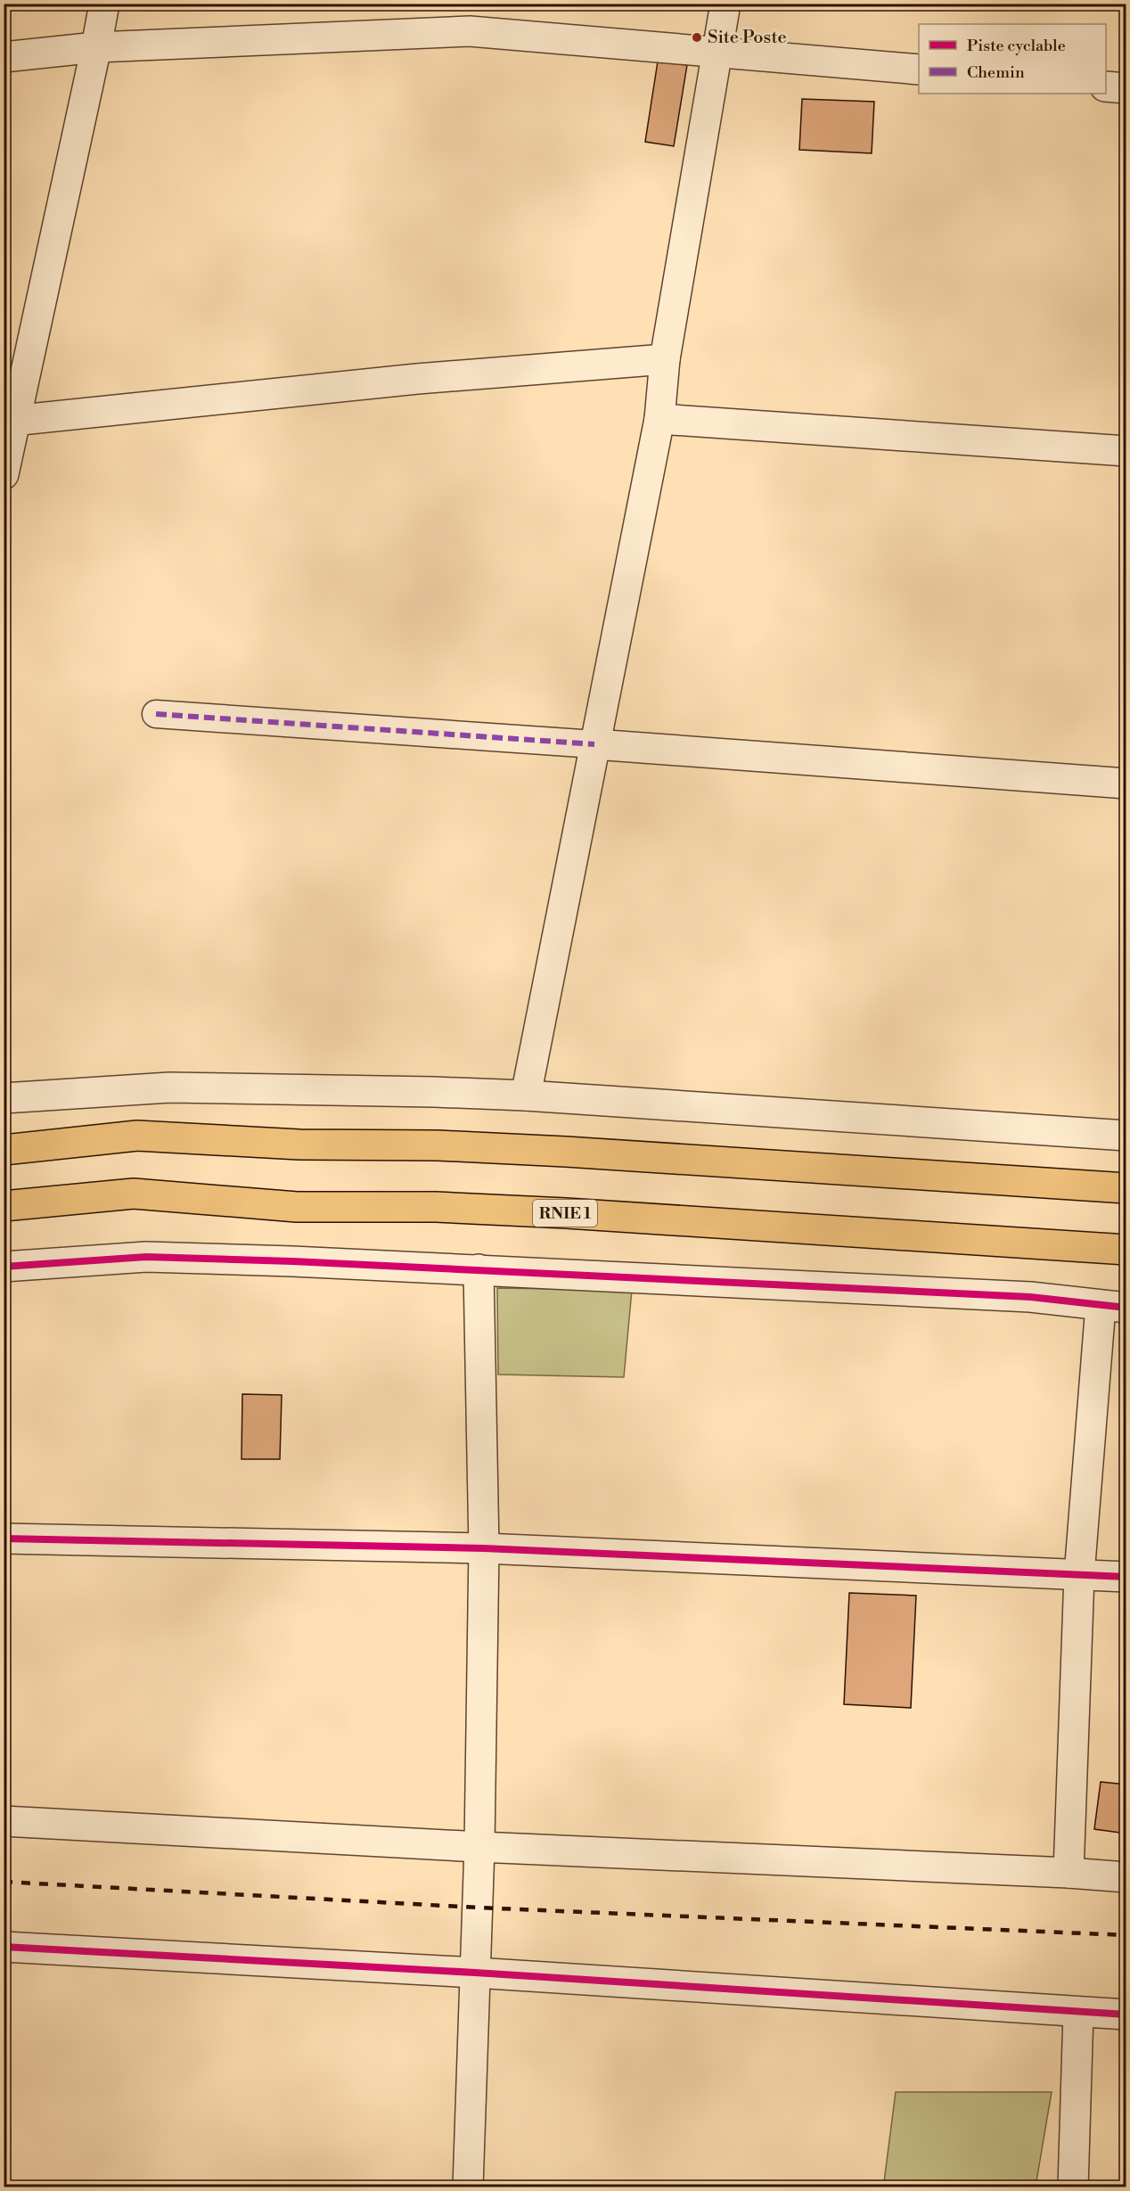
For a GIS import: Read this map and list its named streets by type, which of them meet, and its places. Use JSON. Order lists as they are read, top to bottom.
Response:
{
  "streets": {
    "highway": ["RNIE 1"]
  },
  "places": ["Site Poste"],
  "legend": ["Piste cyclable", "Chemin"]
}
